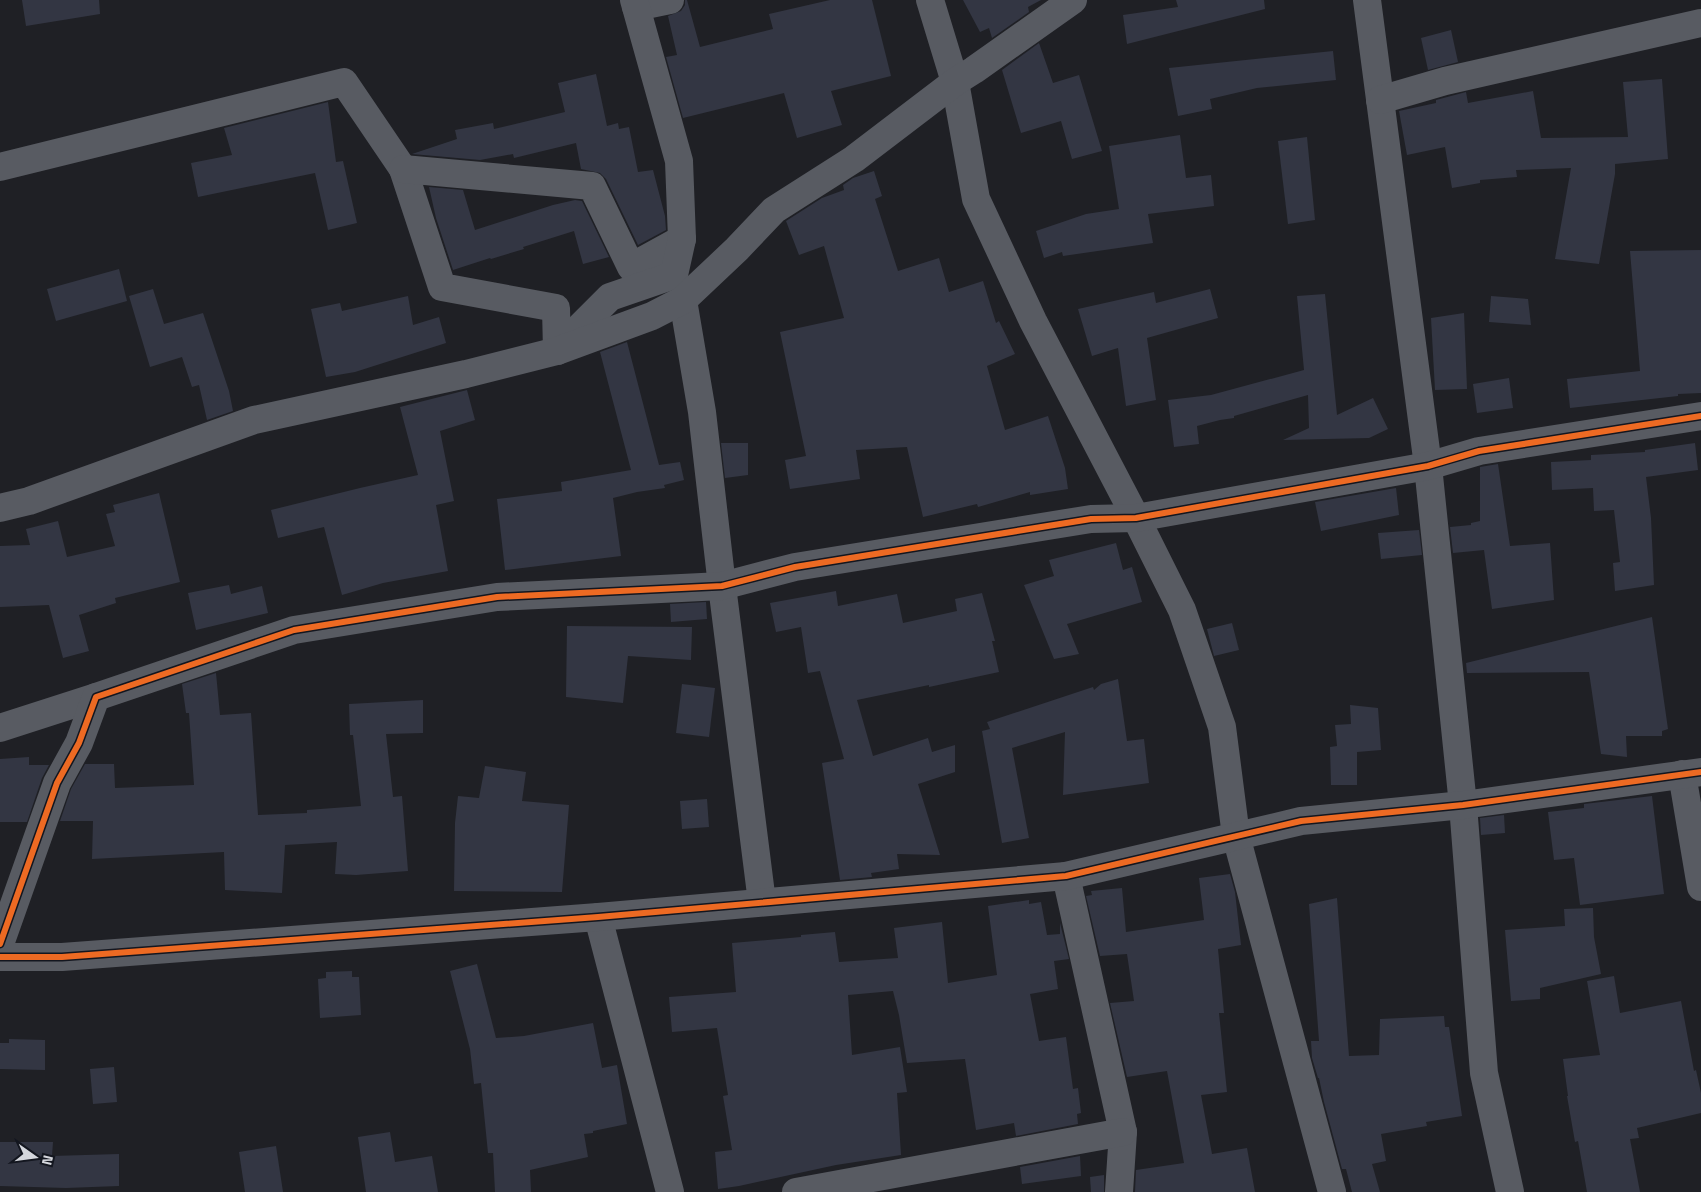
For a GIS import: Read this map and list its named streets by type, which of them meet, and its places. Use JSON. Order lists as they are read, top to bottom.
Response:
{
  "north": "right"
}
